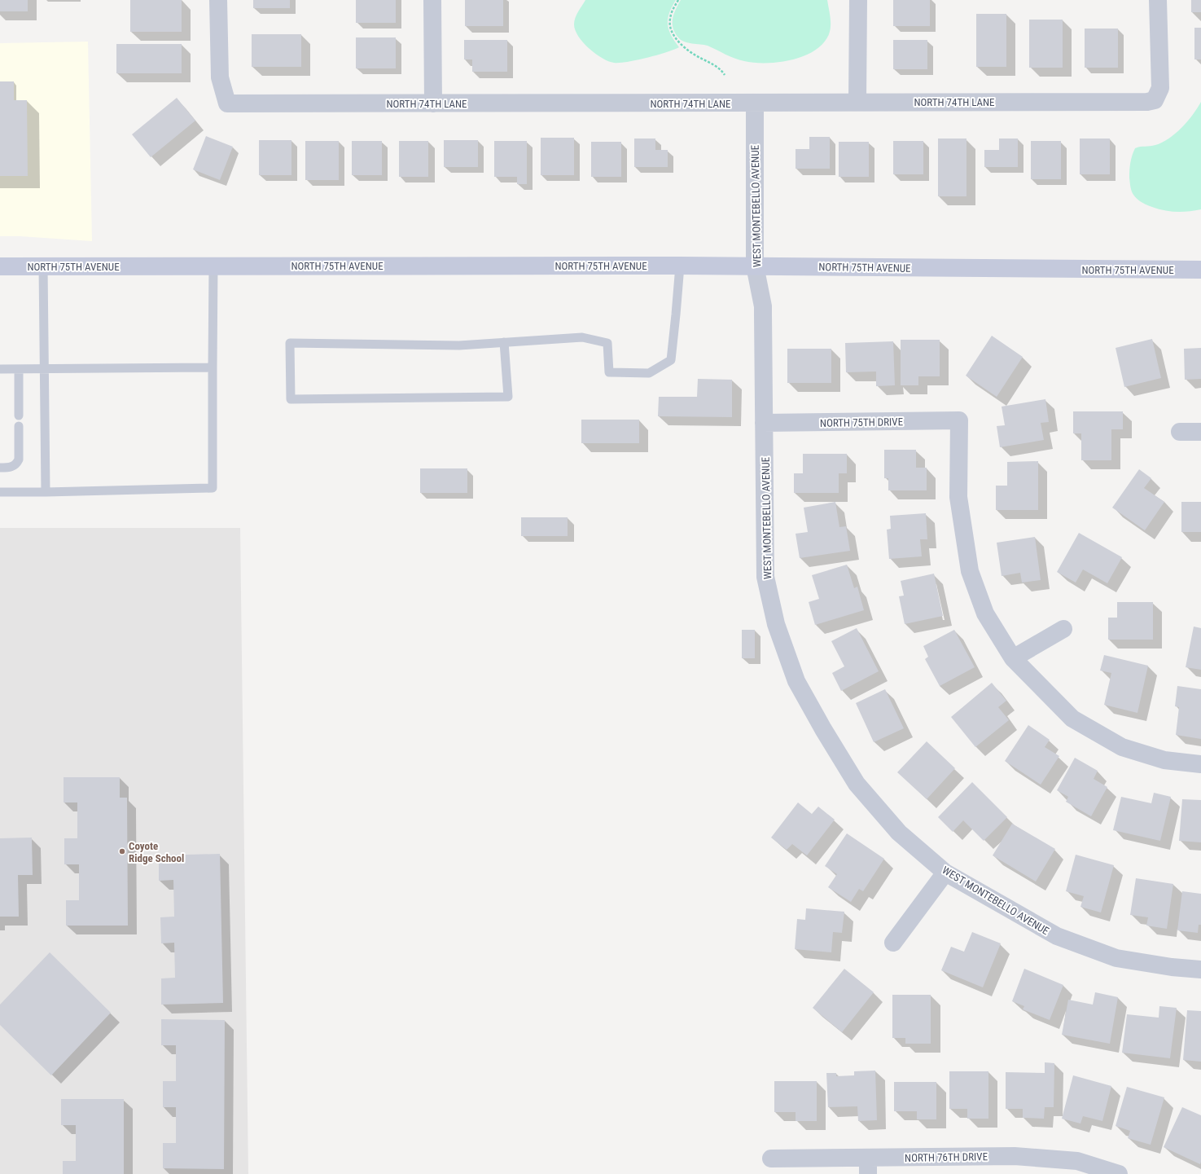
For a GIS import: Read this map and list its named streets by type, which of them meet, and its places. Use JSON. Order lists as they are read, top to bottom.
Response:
{
  "streets": {
    "main road": ["NORTH 75TH AVENUE"],
    "street": [
      "NORTH 74TH LANE",
      "WEST MONTEBELLO AVENUE",
      "NORTH 75TH DRIVE",
      "NORTH 76TH DRIVE"
    ]
  },
  "crossings": [
    ["NORTH 74TH LANE", "WEST MONTEBELLO AVENUE"],
    ["WEST MONTEBELLO AVENUE", "NORTH 75TH AVENUE"],
    ["WEST MONTEBELLO AVENUE", "NORTH 75TH DRIVE"]
  ],
  "places": ["Coyote Ridge School"]
}
